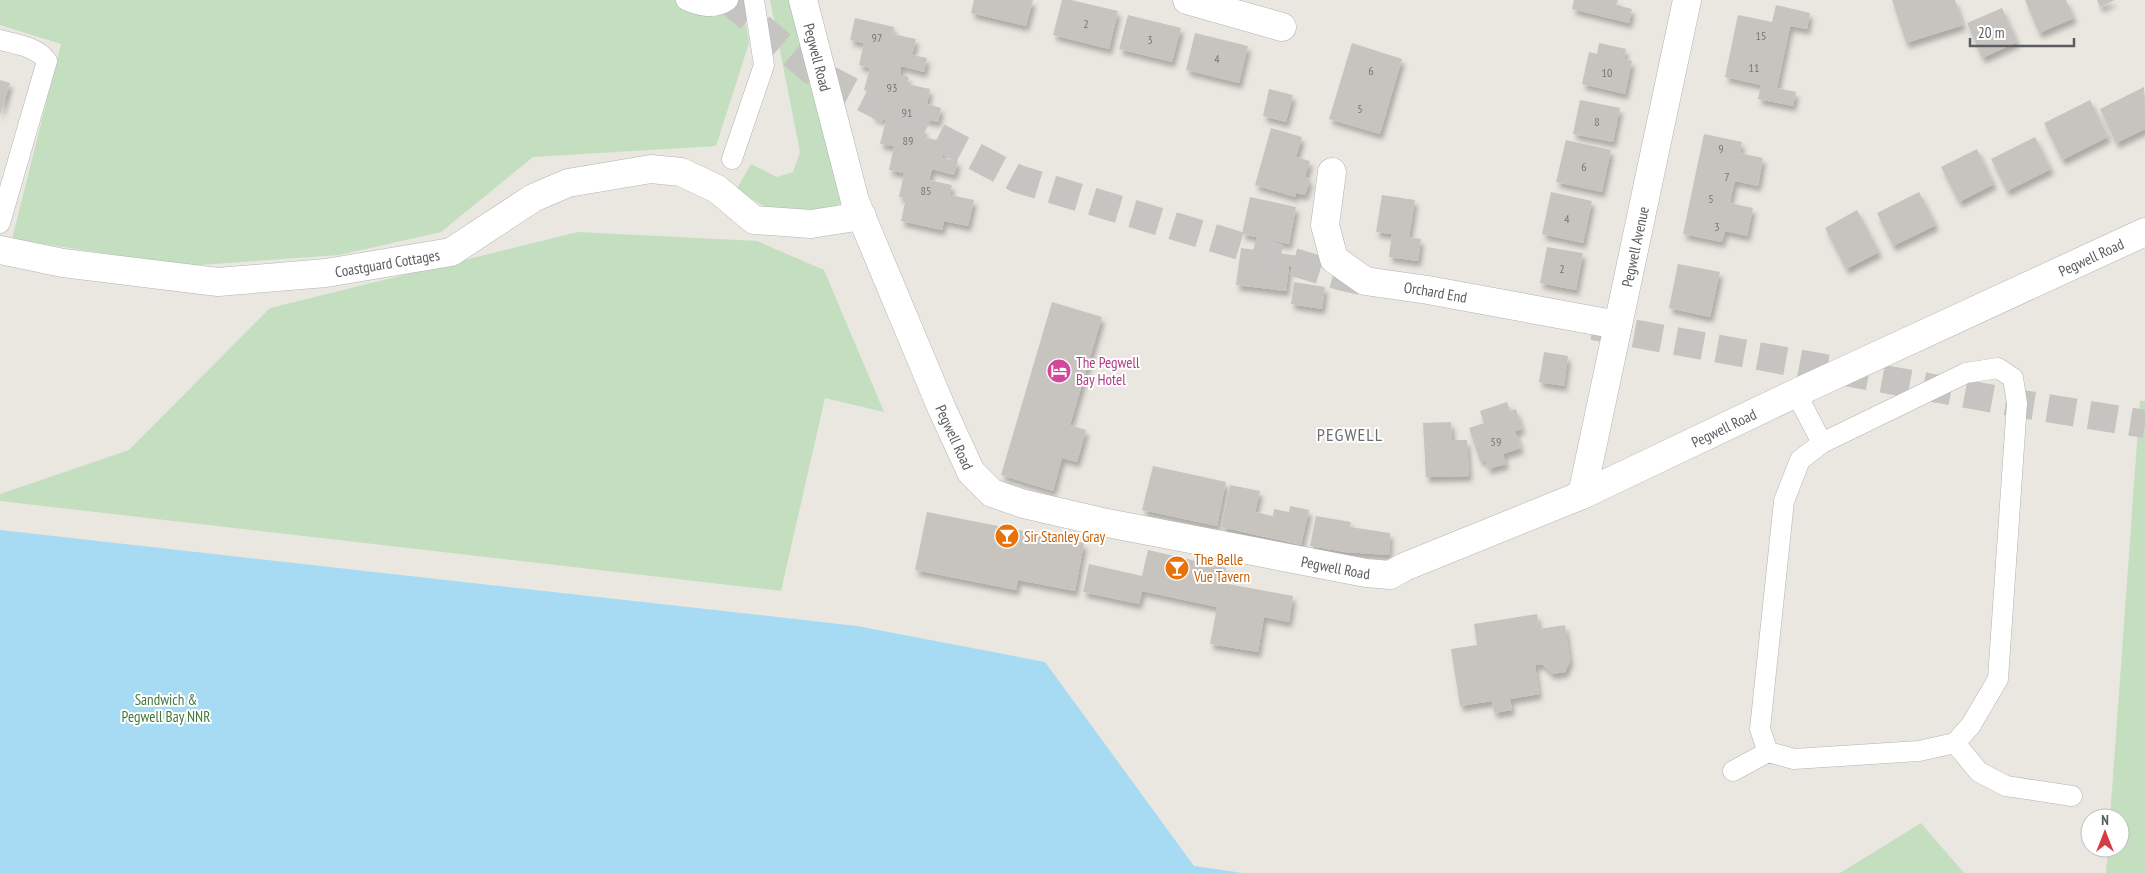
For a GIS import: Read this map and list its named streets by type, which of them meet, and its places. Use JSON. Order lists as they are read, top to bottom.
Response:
{
  "streets": {
    "street": [
      "Pegwell Road",
      "Pegwell Avenue",
      "Coastguard Cottages",
      "Orchard End"
    ]
  },
  "crossings": [
    ["Pegwell Road", "Pegwell Avenue"],
    ["Pegwell Road", "Coastguard Cottages"],
    ["Pegwell Avenue", "Orchard End"]
  ],
  "districts": ["PEGWELL"],
  "parks": ["Sandwich & Pegwell Bay NNR"],
  "places": {
    "hotel": ["The Pegwell Bay Hotel"],
    "bar": ["Sir Stanley Gray", "The Belle Vue Tavern"]
  },
  "house_numbers": [
    "2",
    "15",
    "97",
    "3",
    "4",
    "11",
    "6",
    "10",
    "93",
    "5",
    "91",
    "8",
    "89",
    "9",
    "6",
    "7",
    "85",
    "5",
    "4",
    "3",
    "2",
    "59"
  ],
  "scale_bar": "20 m",
  "north": "top"
}
